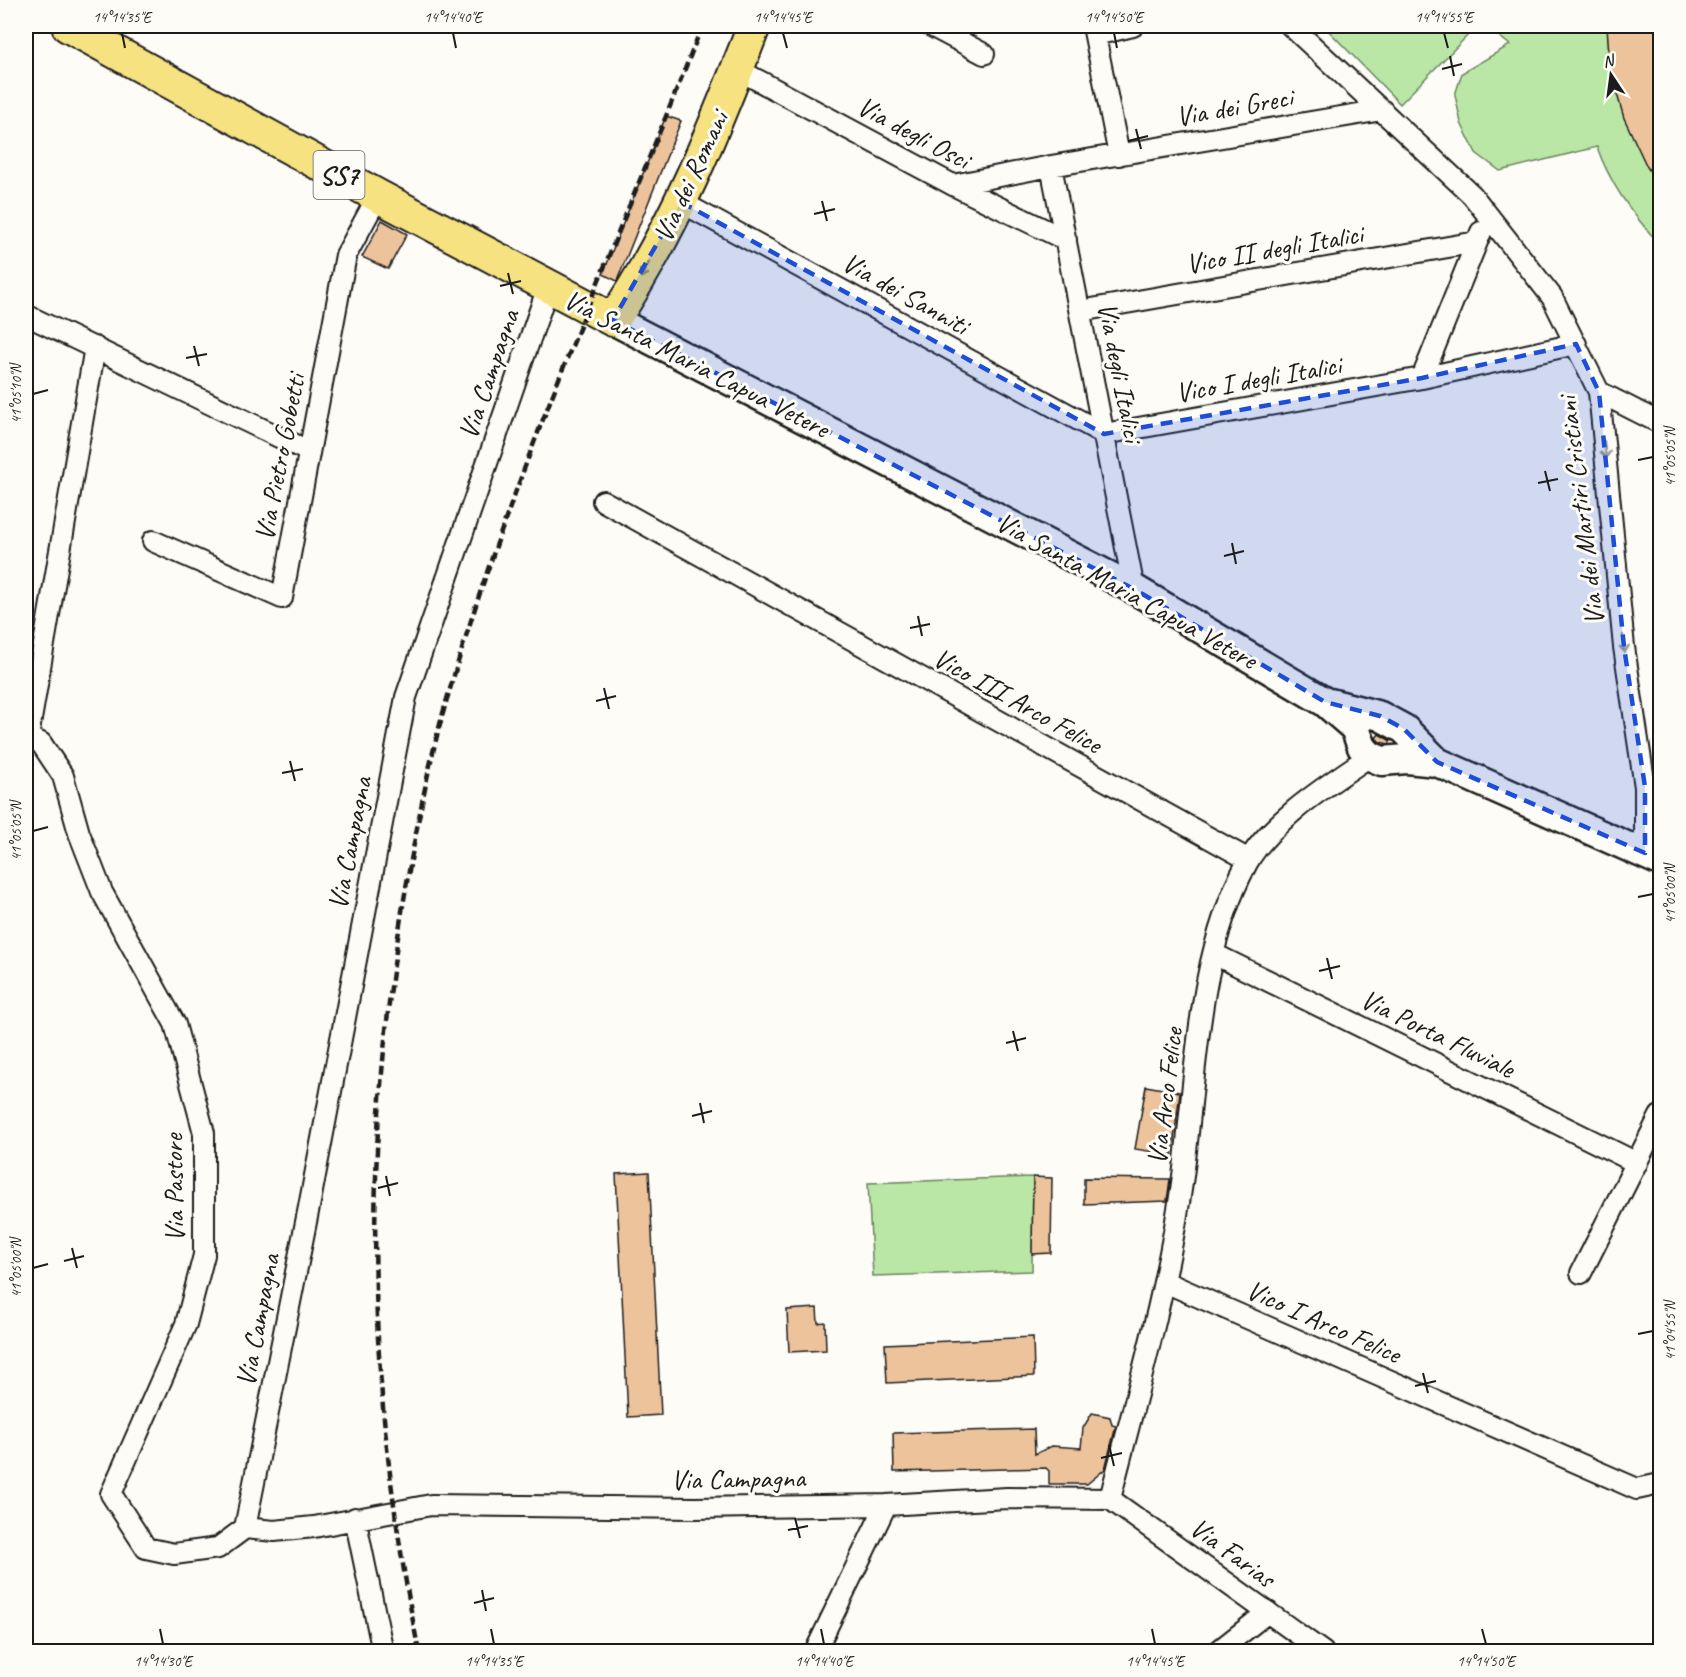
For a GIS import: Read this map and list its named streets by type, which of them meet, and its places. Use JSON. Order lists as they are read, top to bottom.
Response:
{
  "streets": {
    "main road": ["SS7", "Via dei Romani", "Via Santa Maria Capua Vetere"],
    "street": [
      "Via dei Greci",
      "Via degli Osci",
      "Vico II degli Italici",
      "Via dei Sanniti",
      "Via degli Italici",
      "Via Campagna",
      "Vico I degli Italici",
      "Via Pietro Gobetti",
      "Via dei Martiri Cristiani",
      "Vico III Arco Felice",
      "Via Porta Fluviale",
      "Via Arco Felice",
      "Via Pastore",
      "Vico I Arco Felice",
      "Via Farias"
    ]
  },
  "crossings": [
    ["Via dei Greci", "Via degli Osci"],
    ["Via dei Greci", "Via degli Italici"],
    ["Via dei Greci", "Via dei Martiri Cristiani"],
    ["Via degli Osci", "Via dei Romani"],
    ["Via degli Osci", "Via degli Italici"],
    ["SS7", "Via Santa Maria Capua Vetere"],
    ["SS7", "Via dei Martiri Cristiani"],
    ["SS7", "Via Arco Felice"],
    ["Via dei Romani", "Via dei Sanniti"],
    ["Via dei Romani", "Via Santa Maria Capua Vetere"],
    ["Vico II degli Italici", "Via degli Italici"],
    ["Via dei Sanniti", "Via degli Italici"],
    ["Via dei Sanniti", "Vico I degli Italici"],
    ["Via Santa Maria Capua Vetere", "Via degli Italici"],
    ["Via Santa Maria Capua Vetere", "Via Campagna"],
    ["Via Santa Maria Capua Vetere", "Via Pietro Gobetti"],
    ["Via degli Italici", "Vico I degli Italici"],
    ["Via Campagna", "Via Arco Felice"],
    ["Via Campagna", "Via Pastore"],
    ["Via Campagna", "Via Farias"],
    ["Vico I degli Italici", "Via dei Martiri Cristiani"],
    ["Vico III Arco Felice", "Via Arco Felice"],
    ["Via Porta Fluviale", "Via Arco Felice"],
    ["Via Arco Felice", "Vico I Arco Felice"],
    ["Via Arco Felice", "Via Farias"]
  ],
  "one_way": ["Via dei Romani", "Via dei Martiri Cristiani"],
  "north": "top",
  "coordinates": [
    "14°14'35\"E",
    "14°14'40\"E",
    "14°14'45\"E",
    "14°14'50\"E",
    "14°14'55\"E",
    "41°05'10\"N",
    "41°05'05\"N",
    "41°05'00\"N",
    "41°04'55\"N",
    "14°14'30\"E"
  ]
}
